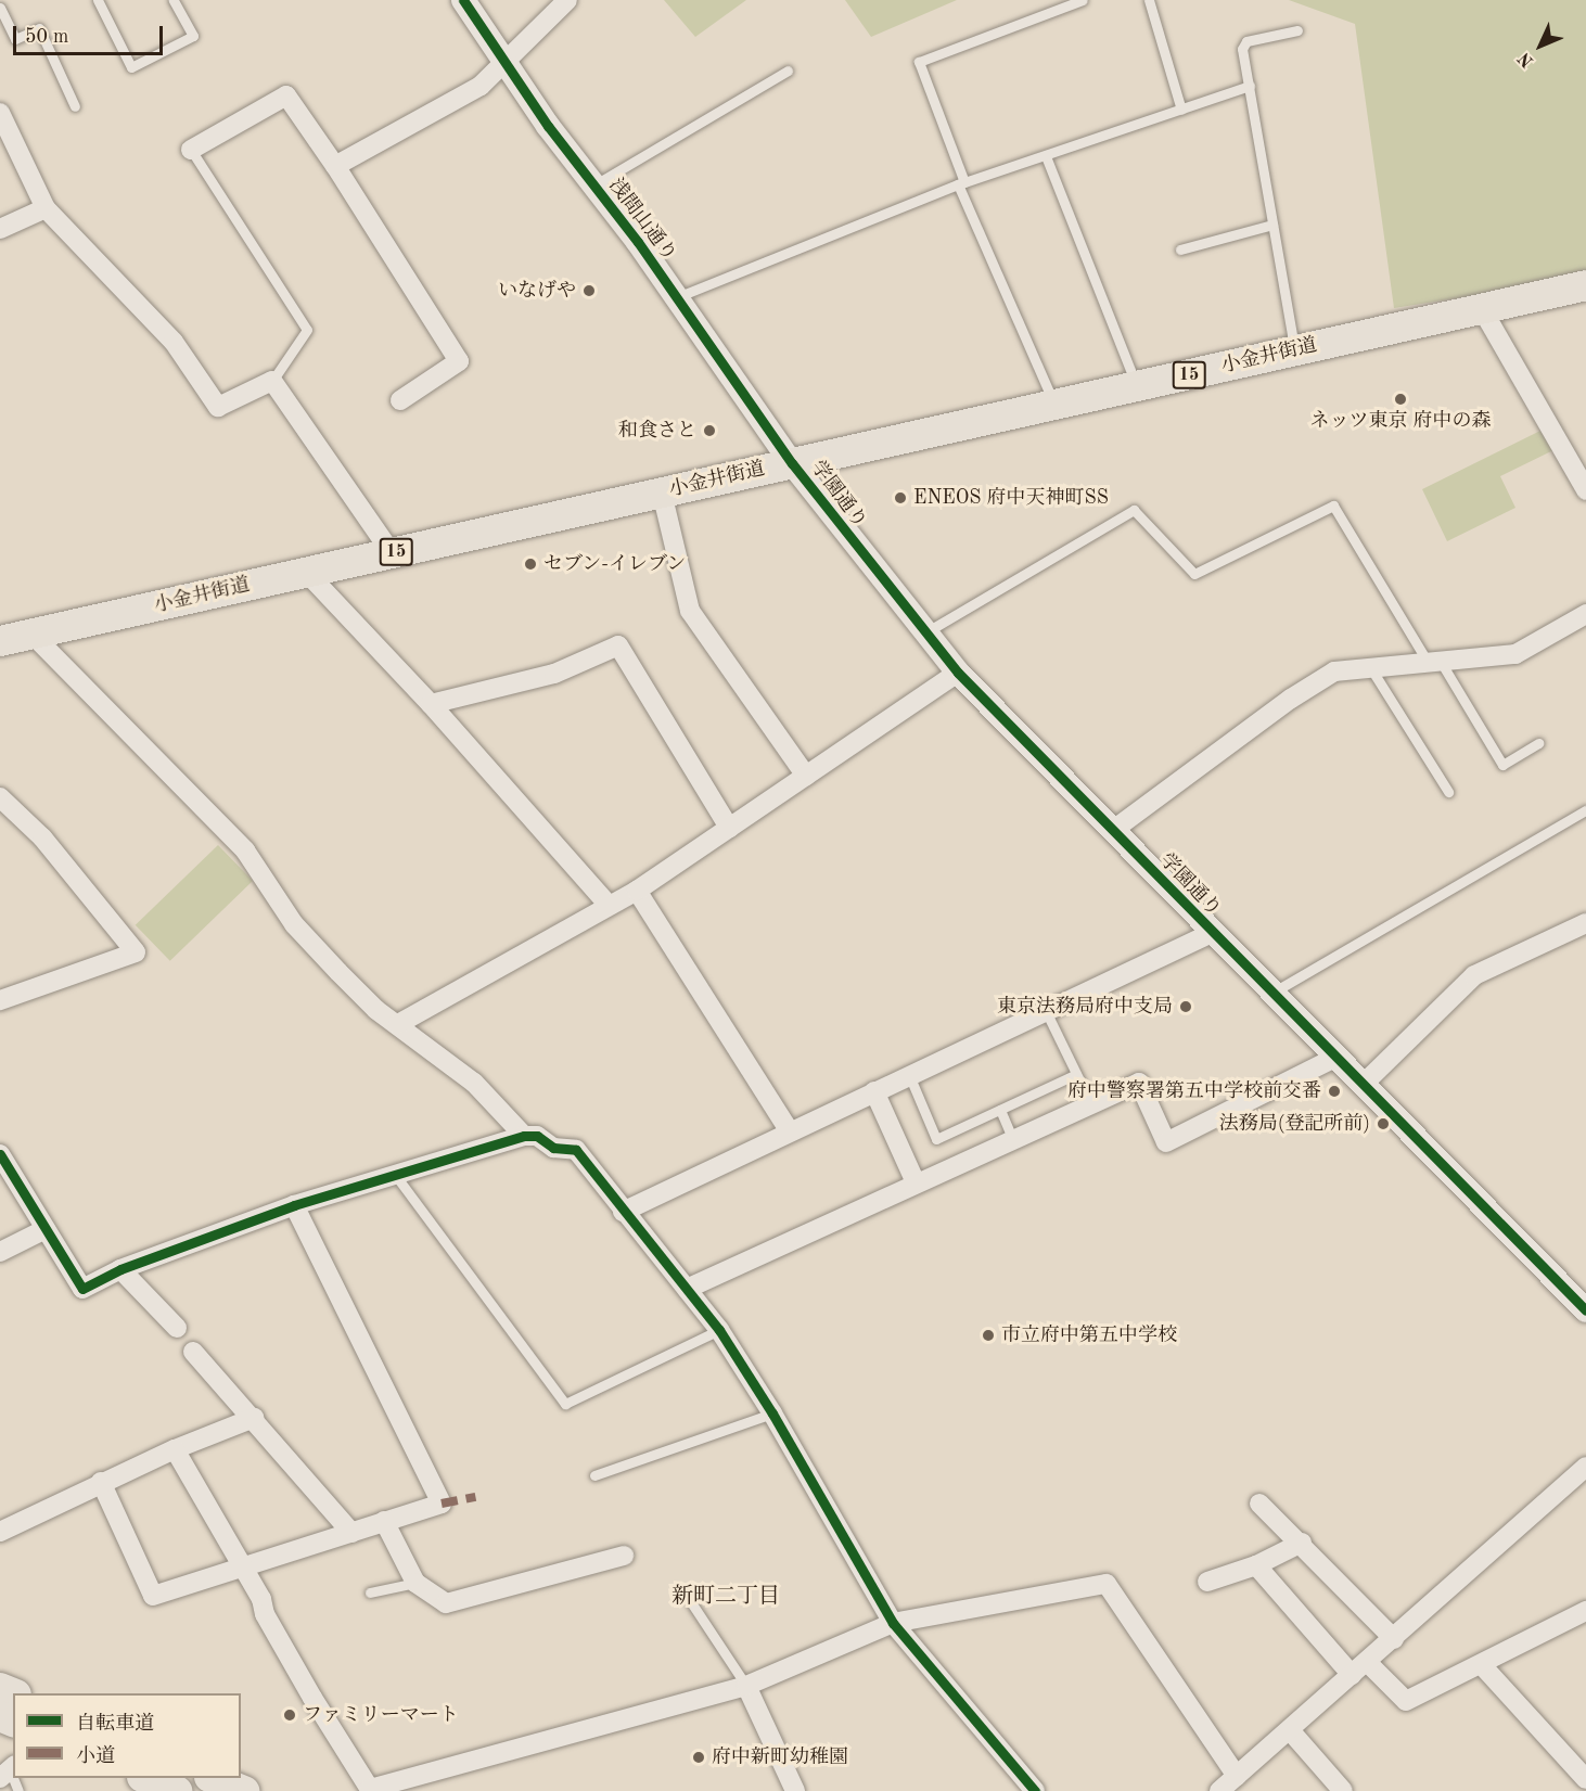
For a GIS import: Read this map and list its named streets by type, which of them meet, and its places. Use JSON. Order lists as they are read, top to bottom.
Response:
{
  "streets": {
    "main road": ["小金井街道", "15"],
    "street": ["浅間山通り", "学園通り"]
  },
  "crossings": [
    ["浅間山通り", "小金井街道"],
    ["浅間山通り", "学園通り"],
    ["小金井街道", "学園通り"]
  ],
  "districts": ["新町二丁目"],
  "places": [
    "いなげや",
    "ネッツ東京 府中の森",
    "和食さと",
    "ENEOS 府中天神町SS",
    "セブン-イレブン",
    "東京法務局府中支局",
    "府中警察署第五中学校前交番",
    "法務局(登記所前)",
    "市立府中第五中学校",
    "ファミリーマート",
    "府中新町幼稚園"
  ],
  "legend": ["自転車道", "小道"],
  "scale_bar": "50 m",
  "north": "bottom left"
}
